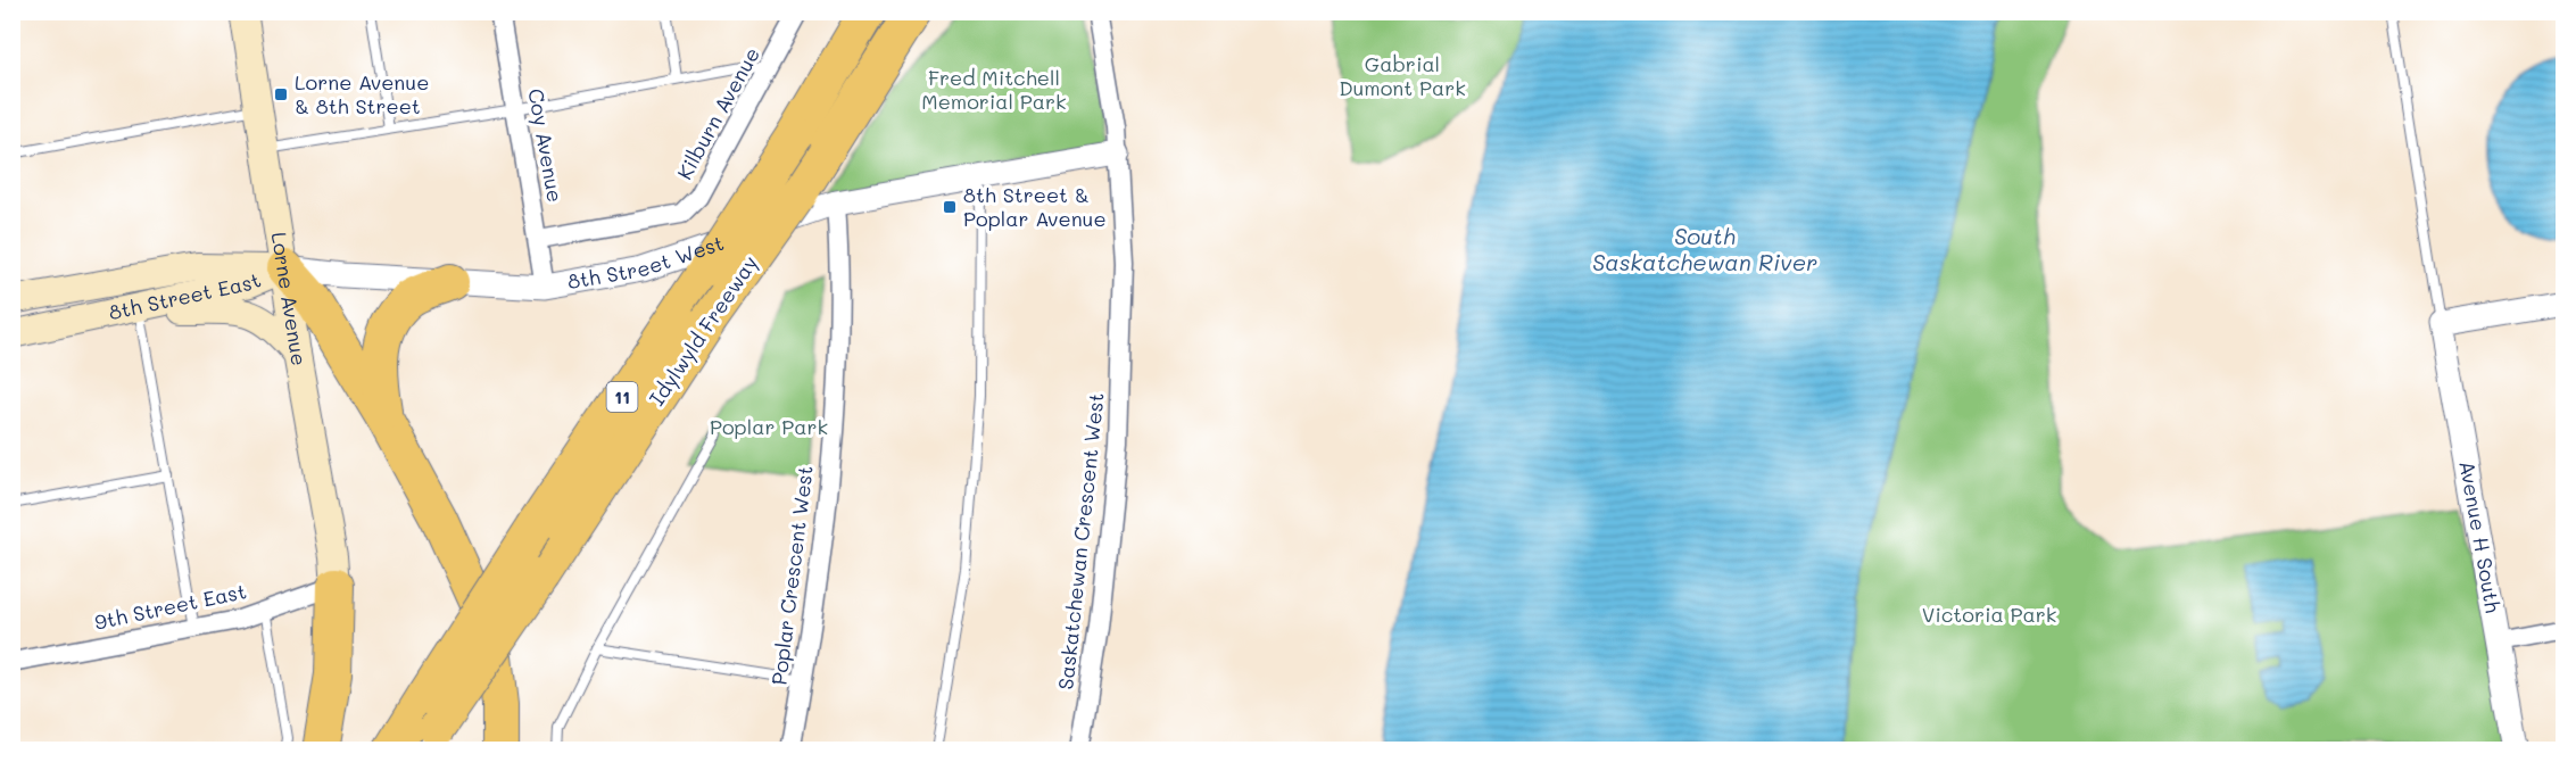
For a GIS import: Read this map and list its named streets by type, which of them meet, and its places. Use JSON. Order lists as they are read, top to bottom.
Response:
{
  "streets": {
    "highway": ["Idylwyld Freeway", "11"],
    "main road": ["8th Street East", "Lorne Avenue"],
    "street": [
      "Kilburn Avenue",
      "Coy Avenue",
      "8th Street West",
      "Avenue H South",
      "Saskatchewan Crescent West",
      "Poplar Crescent West",
      "9th Street East"
    ]
  },
  "crossings": [
    ["Kilburn Avenue", "Coy Avenue"],
    ["Coy Avenue", "8th Street West"],
    ["8th Street West", "8th Street East"],
    ["8th Street West", "Lorne Avenue"],
    ["8th Street West", "Saskatchewan Crescent West"],
    ["8th Street West", "Poplar Crescent West"],
    ["8th Street East", "Lorne Avenue"],
    ["Lorne Avenue", "9th Street East"]
  ],
  "water": ["South Saskatchewan River"],
  "parks": [
    "Gabrial Dumont Park",
    "Fred Mitchell Memorial Park",
    "Poplar Park",
    "Victoria Park"
  ],
  "places": {
    "transit": ["Lorne Avenue & 8th Street", "8th Street & Poplar Avenue"]
  }
}
